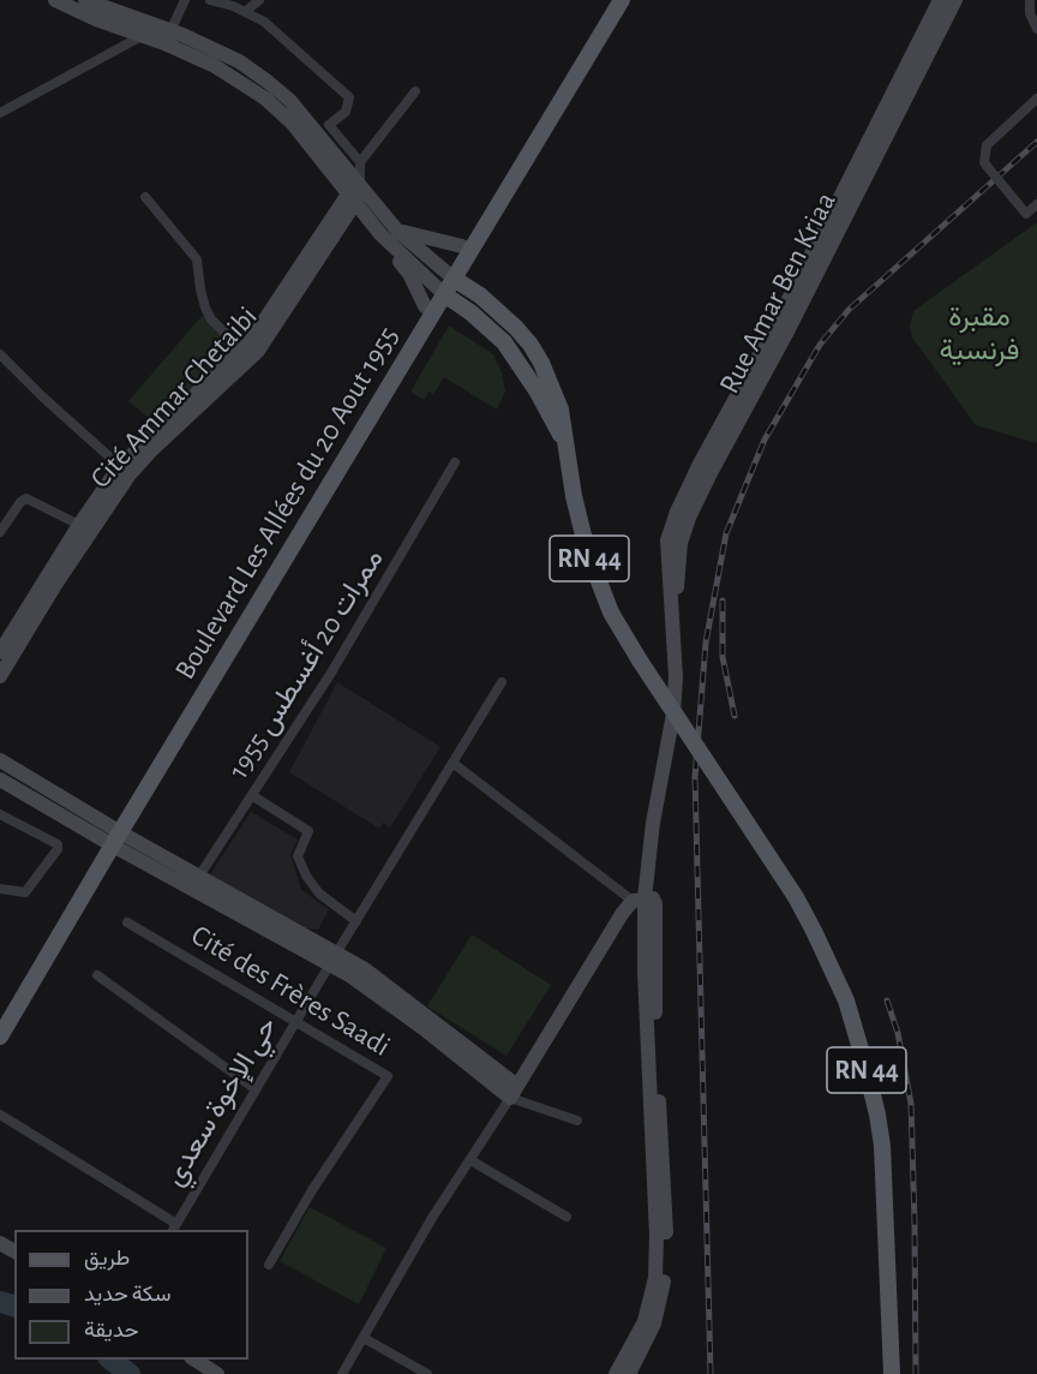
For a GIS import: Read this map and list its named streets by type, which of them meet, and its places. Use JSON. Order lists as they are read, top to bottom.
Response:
{
  "streets": {
    "main road": [
      "Rue Amar Ben Kriaa",
      "Cité Ammar Chetaibi",
      "Boulevard Les Allées du 20 Aout 1955",
      "RN 44",
      "Cité des Frères Saadi"
    ],
    "street": ["ممرات 20 أغسطس 1955", "حي الإخوة سعدي"]
  },
  "crossings": [
    ["Boulevard Les Allées du 20 Aout 1955", "Cité des Frères Saadi"],
    ["ممرات 20 أغسطس 1955", "Cité des Frères Saadi"],
    ["Cité des Frères Saadi", "حي الإخوة سعدي"]
  ],
  "parks": ["مقبرة فرنسية"],
  "legend": ["طريق", "سكة حديد", "حديقة"]
}
